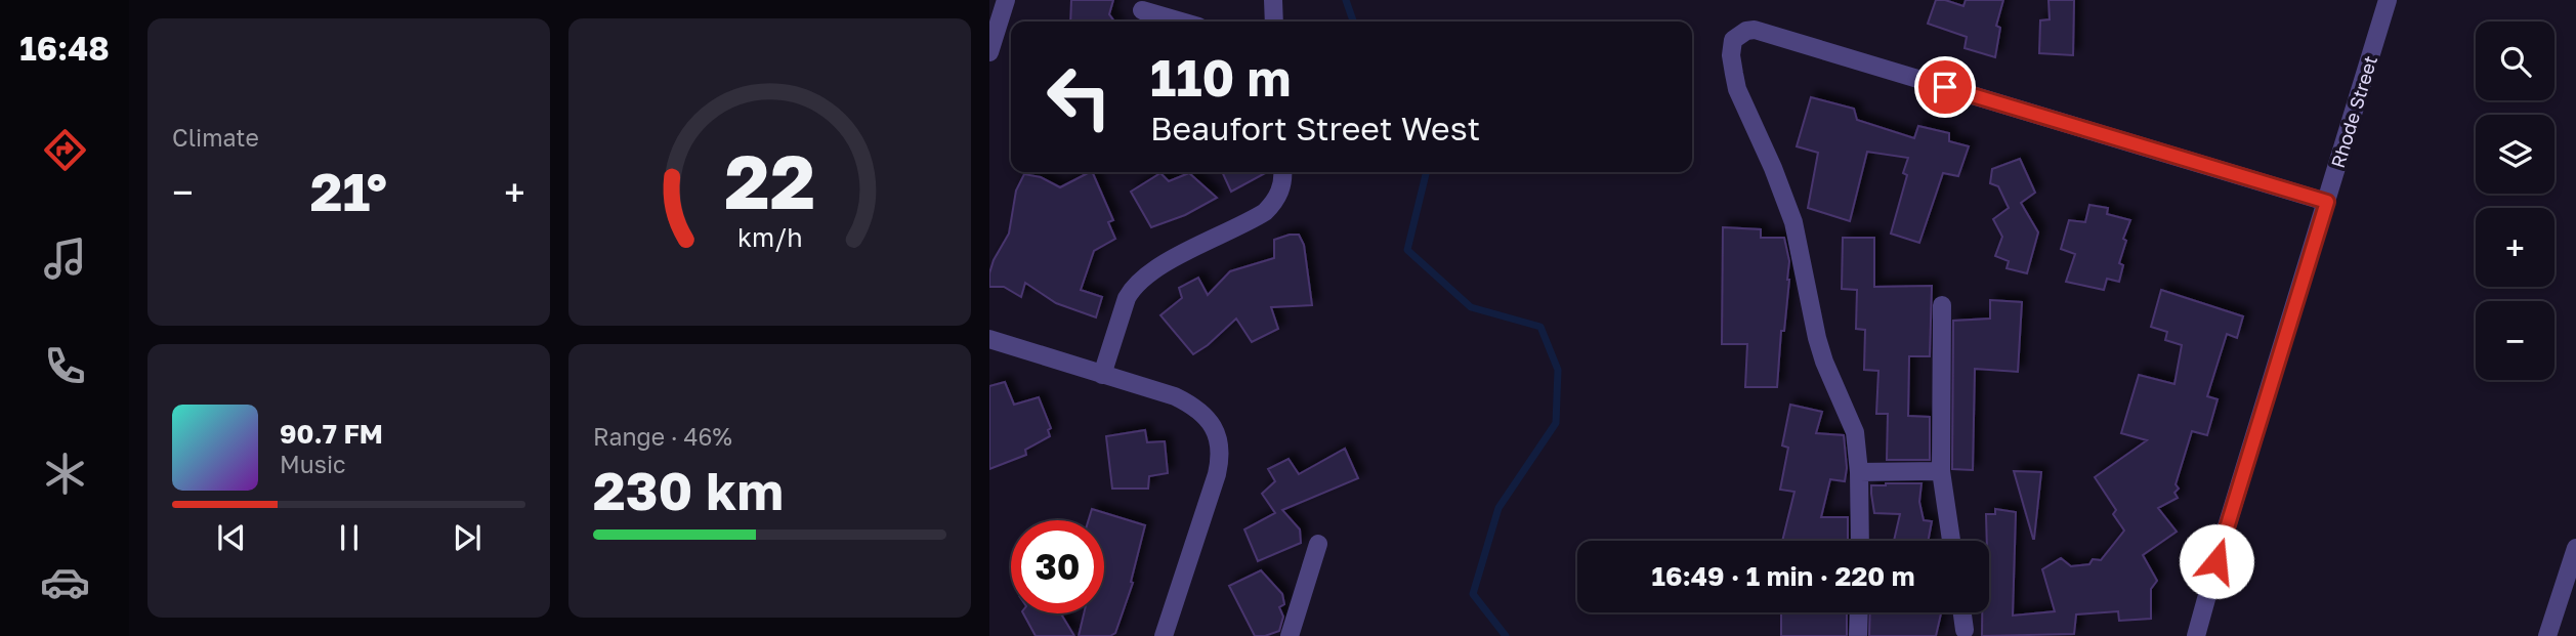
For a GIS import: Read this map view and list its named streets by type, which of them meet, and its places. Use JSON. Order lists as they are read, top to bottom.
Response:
{
  "streets": {
    "street": ["Rhode Street"]
  },
  "page": {
    "tabs": "16:48",
    "tile": [
      "Climate",
      ["Range · 46%", "230 km"]
    ],
    "map_buttons": ["+", "−"],
    "turn": ["110 m", "Beaufort Street West"],
    "heat": ["−", "21°", "+"],
    "song": ["90.7 FM", "Music"],
    "limit": "30",
    "trip": "16:49 · 1 min · 220 m",
    "gauge": ["22", "km/h"]
  }
}
